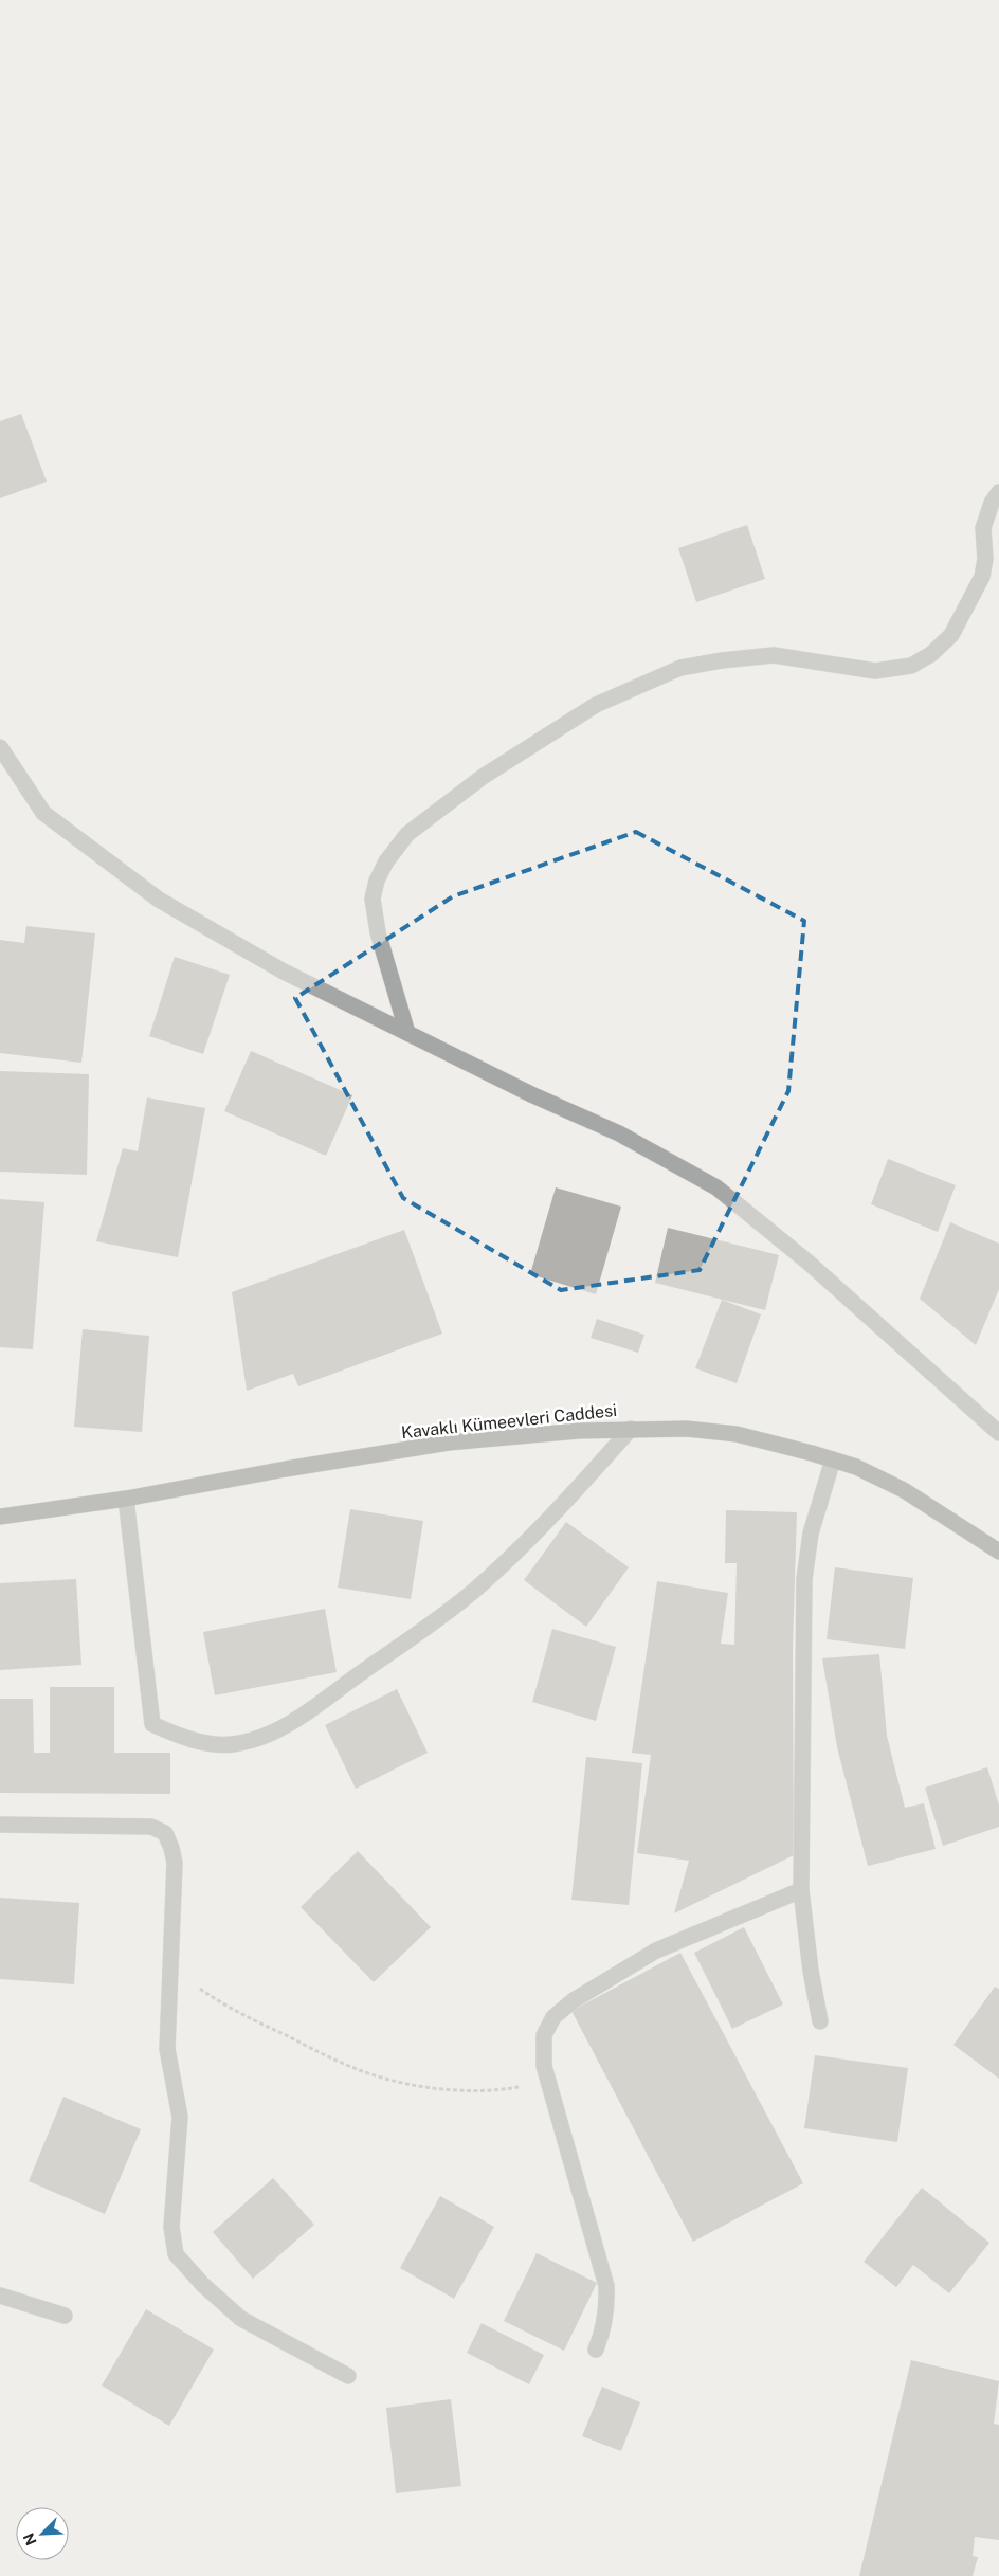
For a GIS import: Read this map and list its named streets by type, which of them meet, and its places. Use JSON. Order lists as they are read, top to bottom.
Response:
{
  "streets": {
    "street": ["Kavaklı Kümeevleri Caddesi"]
  },
  "north": "bottom left"
}
